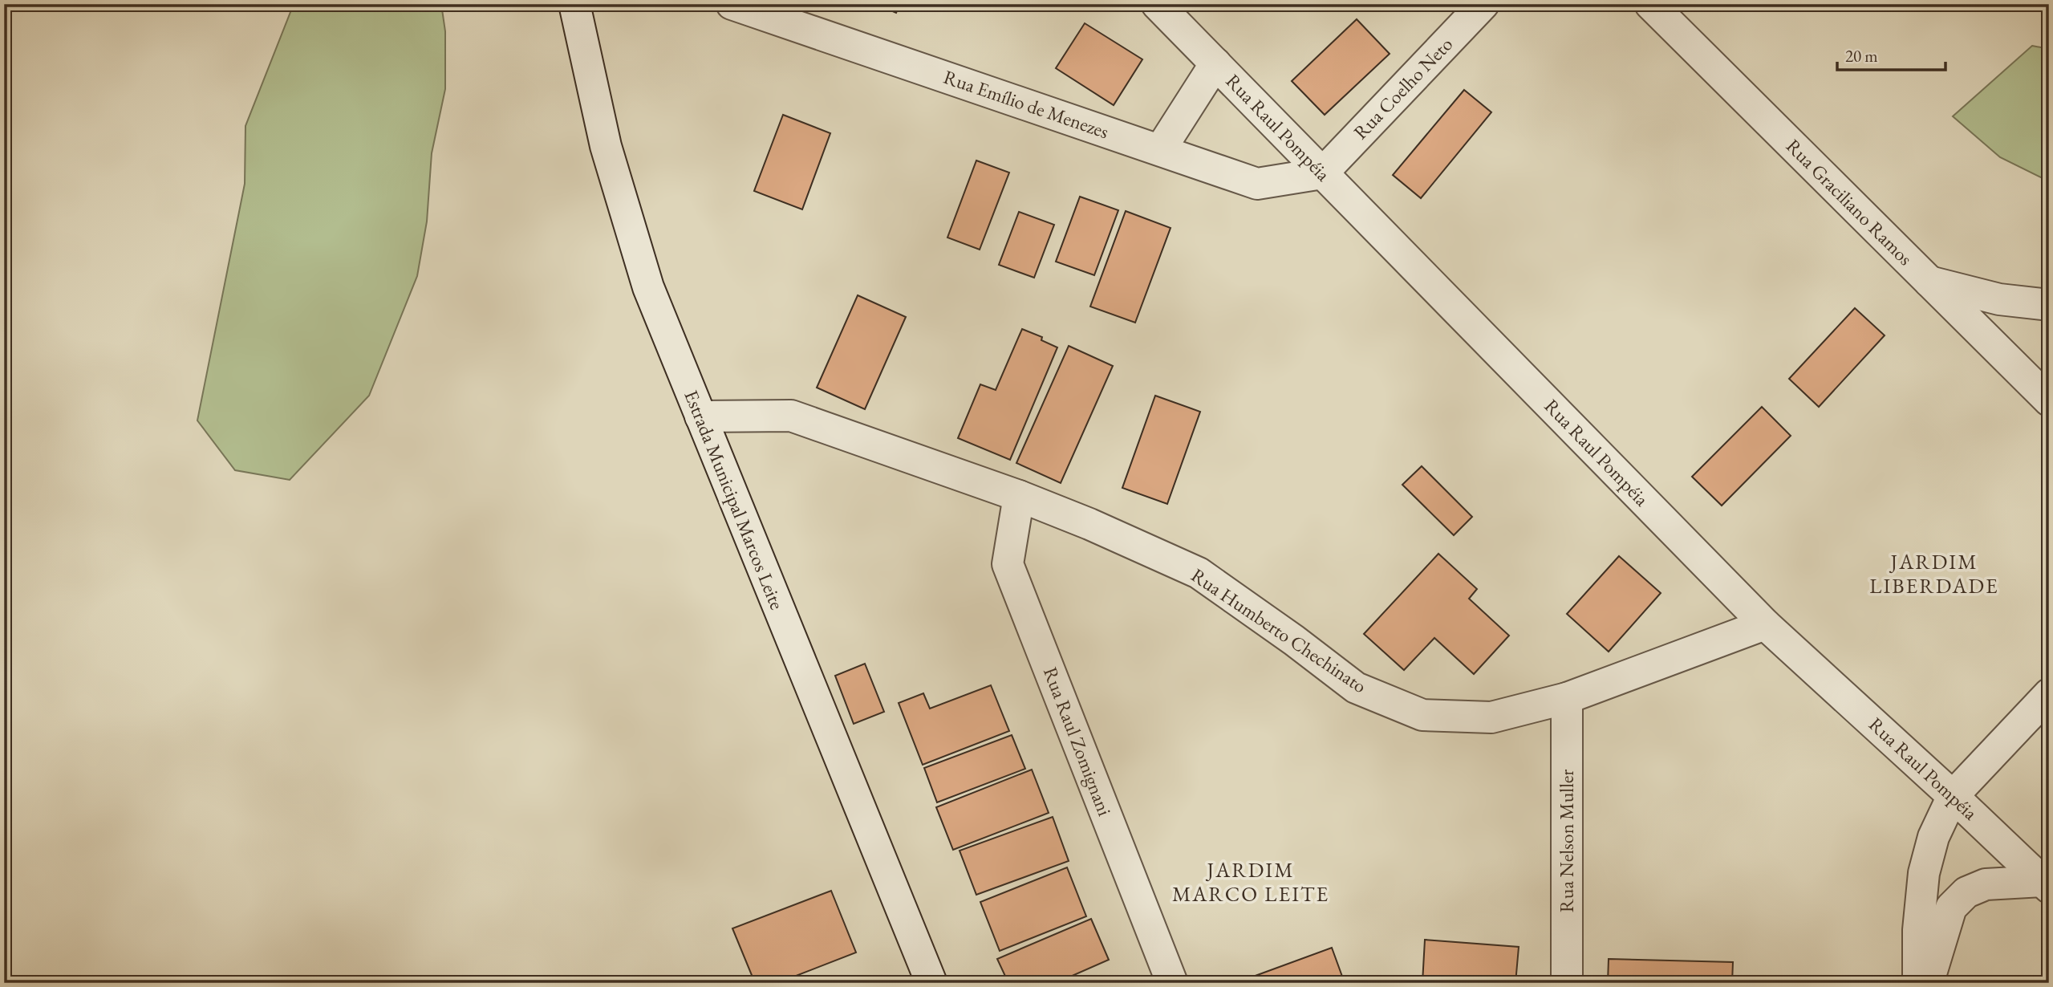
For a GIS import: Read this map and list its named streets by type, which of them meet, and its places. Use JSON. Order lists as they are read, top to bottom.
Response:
{
  "streets": {
    "street": [
      "Rua Coelho Neto",
      "Rua Emílio de Menezes",
      "Rua Raul Pompéia",
      "Rua Graciliano Ramos",
      "Estrada Municipal Marcos Leite",
      "Rua Humberto Chechinato",
      "Rua Raul Zomignani",
      "Rua Nelson Muller"
    ]
  },
  "crossings": [
    ["Rua Coelho Neto", "Rua Emílio de Menezes"],
    ["Rua Coelho Neto", "Rua Raul Pompéia"],
    ["Rua Emílio de Menezes", "Rua Raul Pompéia"],
    ["Rua Raul Pompéia", "Rua Humberto Chechinato"],
    ["Estrada Municipal Marcos Leite", "Rua Humberto Chechinato"],
    ["Rua Humberto Chechinato", "Rua Raul Zomignani"],
    ["Rua Humberto Chechinato", "Rua Nelson Muller"]
  ],
  "districts": ["JARDIM LIBERDADE", "JARDIM MARCO LEITE"],
  "scale_bar": "20 m"
}
